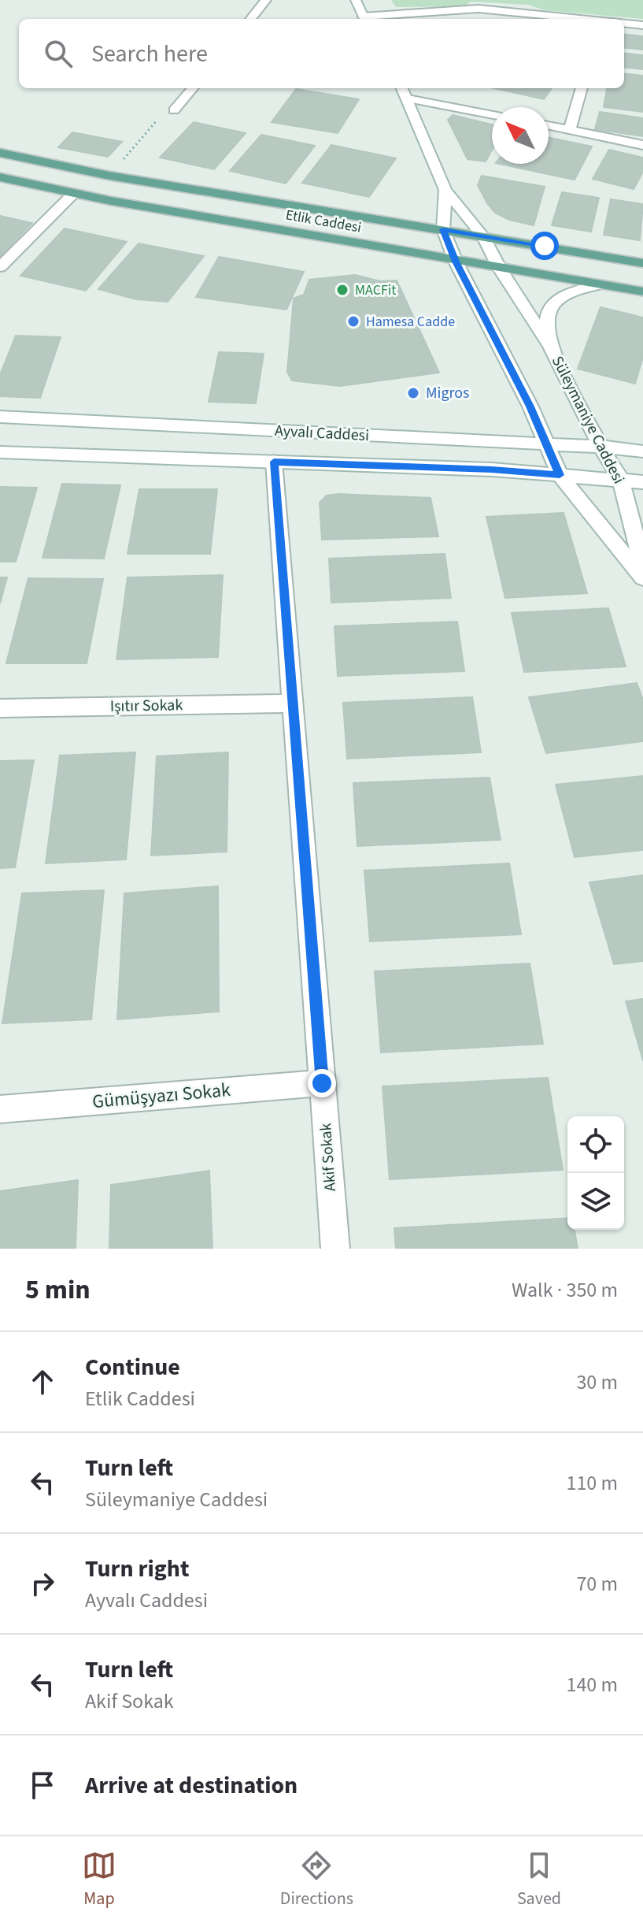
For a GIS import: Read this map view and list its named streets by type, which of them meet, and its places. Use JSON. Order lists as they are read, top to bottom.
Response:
{
  "streets": {
    "main road": [
      "Etlik Caddesi",
      "Süleymaniye Caddesi",
      "Ayvalı Caddesi",
      "Işıtır Sokak",
      "Gümüşyazı Sokak",
      "Akif Sokak"
    ]
  },
  "crossings": [
    ["Etlik Caddesi", "Süleymaniye Caddesi"],
    ["Süleymaniye Caddesi", "Ayvalı Caddesi"],
    ["Ayvalı Caddesi", "Akif Sokak"],
    ["Işıtır Sokak", "Akif Sokak"],
    ["Gümüşyazı Sokak", "Akif Sokak"]
  ],
  "places": ["MACFit", "Hamesa Cadde", "Migros"],
  "north": "top left",
  "page": {
    "search": "Search here",
    "heading": ["5 min", "Walk · 350 m"],
    "list": [
      ["Continue", "Etlik Caddesi", "30 m"],
      ["Turn left", "Süleymaniye Caddesi", "110 m"],
      ["Turn right", "Ayvalı Caddesi", "70 m"],
      ["Turn left", "Akif Sokak", "140 m"],
      "Arrive at destination"
    ],
    "nav": ["Map", "Directions", "Saved"]
  }
}
